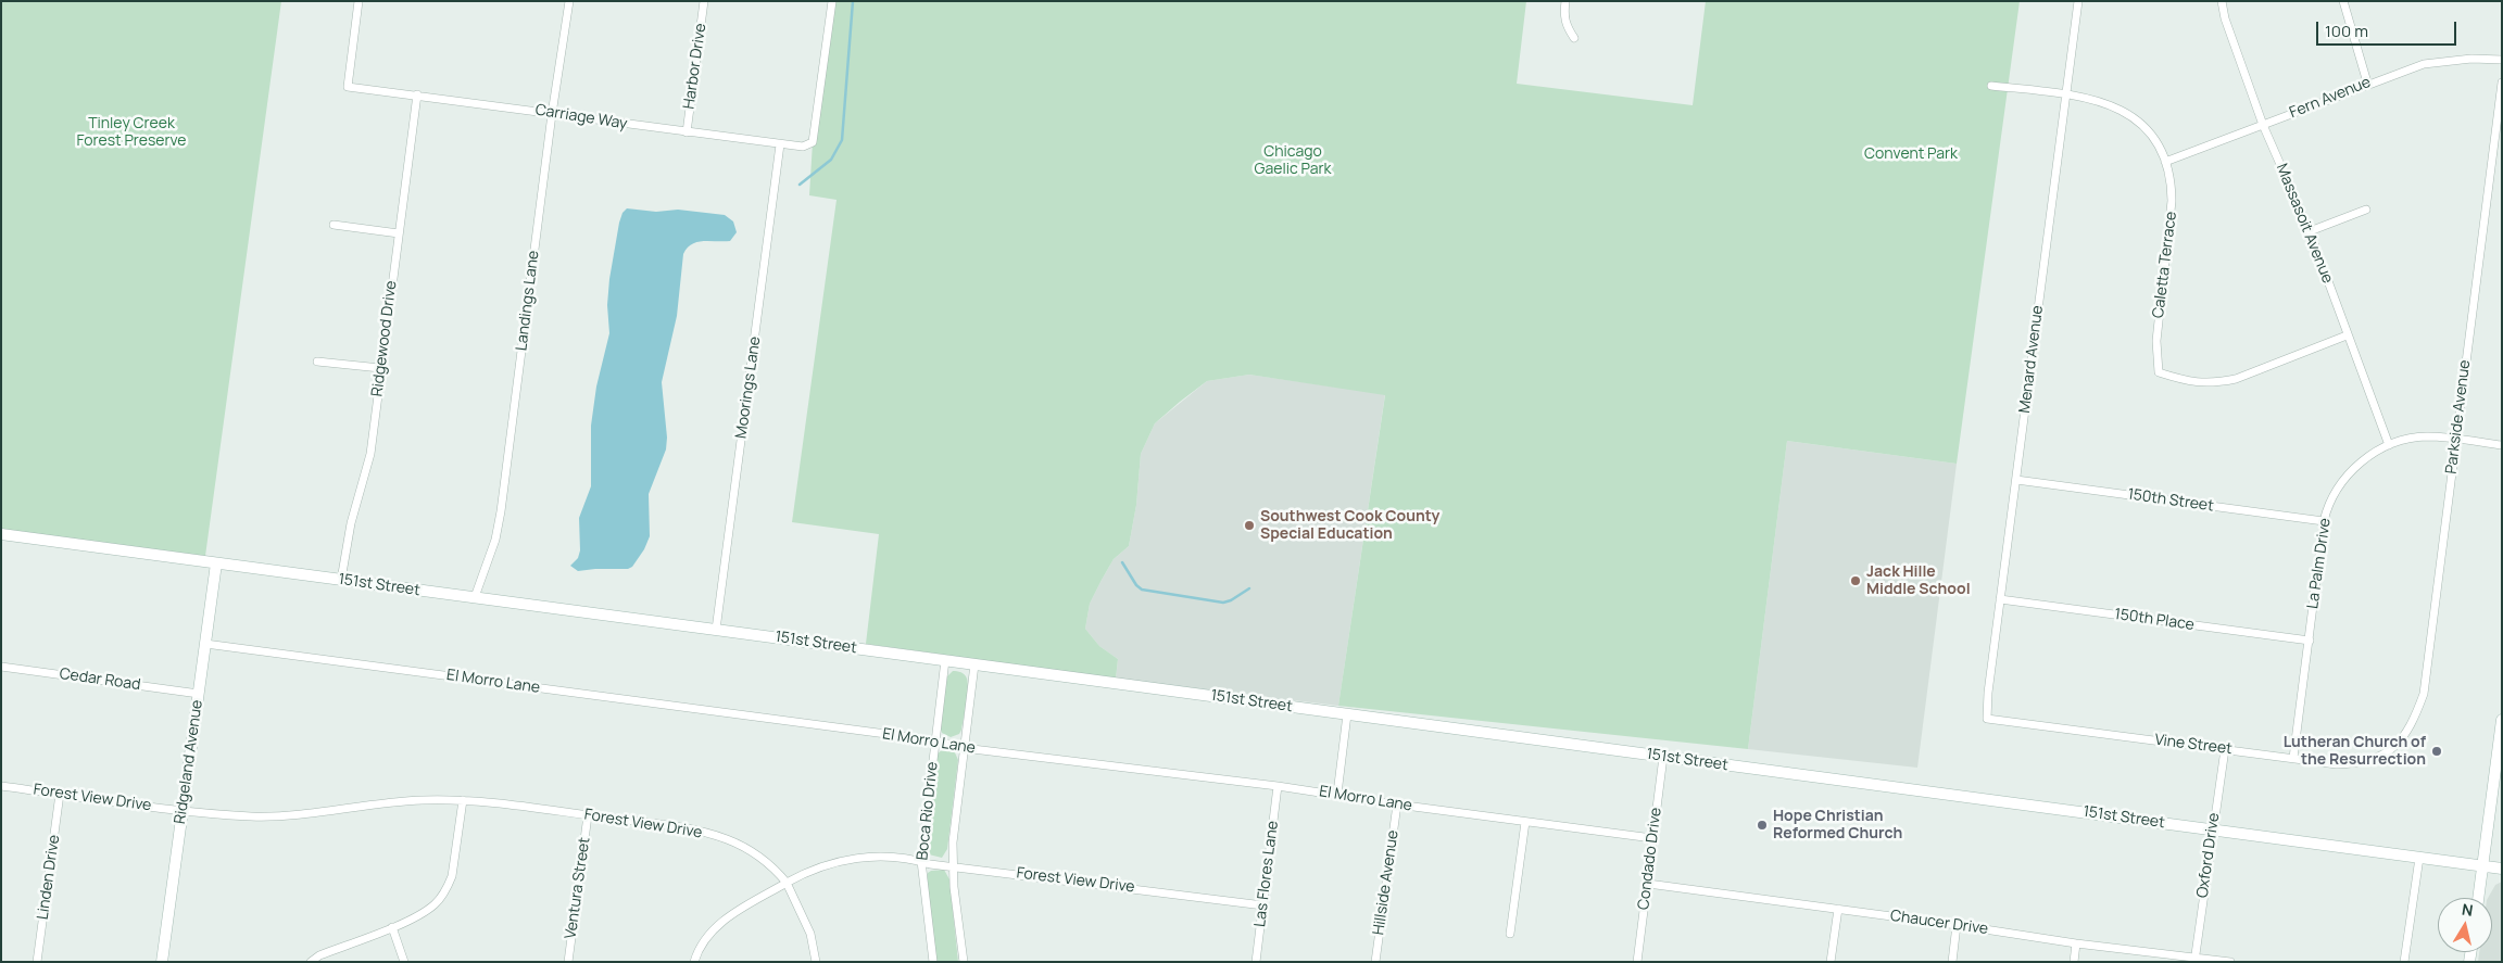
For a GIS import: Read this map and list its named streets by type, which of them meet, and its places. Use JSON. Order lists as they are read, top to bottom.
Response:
{
  "streets": {
    "street": [
      "Harbor Drive",
      "Fern Avenue",
      "Carriage Way",
      "Massasoit Avenue",
      "Caletta Terrace",
      "Landings Lane",
      "Ridgewood Drive",
      "Menard Avenue",
      "Moorings Lane",
      "Parkside Avenue",
      "150th Street",
      "La Palm Drive",
      "151st Street",
      "150th Place",
      "Cedar Road",
      "El Morro Lane",
      "Vine Street",
      "Ridgeland Avenue",
      "Forest View Drive",
      "Boca Rio Drive",
      "Oxford Drive",
      "Condado Drive",
      "Las Flores Lane",
      "Linden Drive",
      "Hillside Avenue",
      "Ventura Street",
      "Chaucer Drive"
    ]
  },
  "crossings": [
    ["Harbor Drive", "Carriage Way"],
    ["Fern Avenue", "Massasoit Avenue"],
    ["Fern Avenue", "Caletta Terrace"],
    ["Carriage Way", "Landings Lane"],
    ["Carriage Way", "Ridgewood Drive"],
    ["Carriage Way", "Moorings Lane"],
    ["Massasoit Avenue", "Caletta Terrace"],
    ["Massasoit Avenue", "La Palm Drive"],
    ["Caletta Terrace", "Menard Avenue"],
    ["Landings Lane", "151st Street"],
    ["Ridgewood Drive", "151st Street"],
    ["Menard Avenue", "150th Street"],
    ["Menard Avenue", "150th Place"],
    ["Menard Avenue", "Vine Street"],
    ["Moorings Lane", "151st Street"],
    ["Parkside Avenue", "La Palm Drive"],
    ["Parkside Avenue", "Vine Street"],
    ["150th Street", "La Palm Drive"],
    ["La Palm Drive", "150th Place"],
    ["La Palm Drive", "Vine Street"],
    ["151st Street", "Ridgeland Avenue"],
    ["151st Street", "Boca Rio Drive"],
    ["151st Street", "Oxford Drive"],
    ["151st Street", "Condado Drive"],
    ["Cedar Road", "Ridgeland Avenue"],
    ["El Morro Lane", "Ridgeland Avenue"],
    ["El Morro Lane", "Boca Rio Drive"],
    ["El Morro Lane", "Condado Drive"],
    ["El Morro Lane", "Las Flores Lane"],
    ["El Morro Lane", "Hillside Avenue"],
    ["Vine Street", "Oxford Drive"],
    ["Ridgeland Avenue", "Forest View Drive"],
    ["Forest View Drive", "Boca Rio Drive"],
    ["Forest View Drive", "Las Flores Lane"],
    ["Forest View Drive", "Linden Drive"],
    ["Forest View Drive", "Ventura Street"],
    ["Oxford Drive", "Chaucer Drive"],
    ["Condado Drive", "Chaucer Drive"]
  ],
  "parks": ["Tinley Creek Forest Preserve", "Chicago Gaelic Park", "Convent Park"],
  "places": [
    "Southwest Cook County Special Education",
    "Jack Hille Middle School",
    "Lutheran Church of the Resurrection",
    "Hope Christian Reformed Church"
  ],
  "scale_bar": "100 m",
  "north": "top"
}
